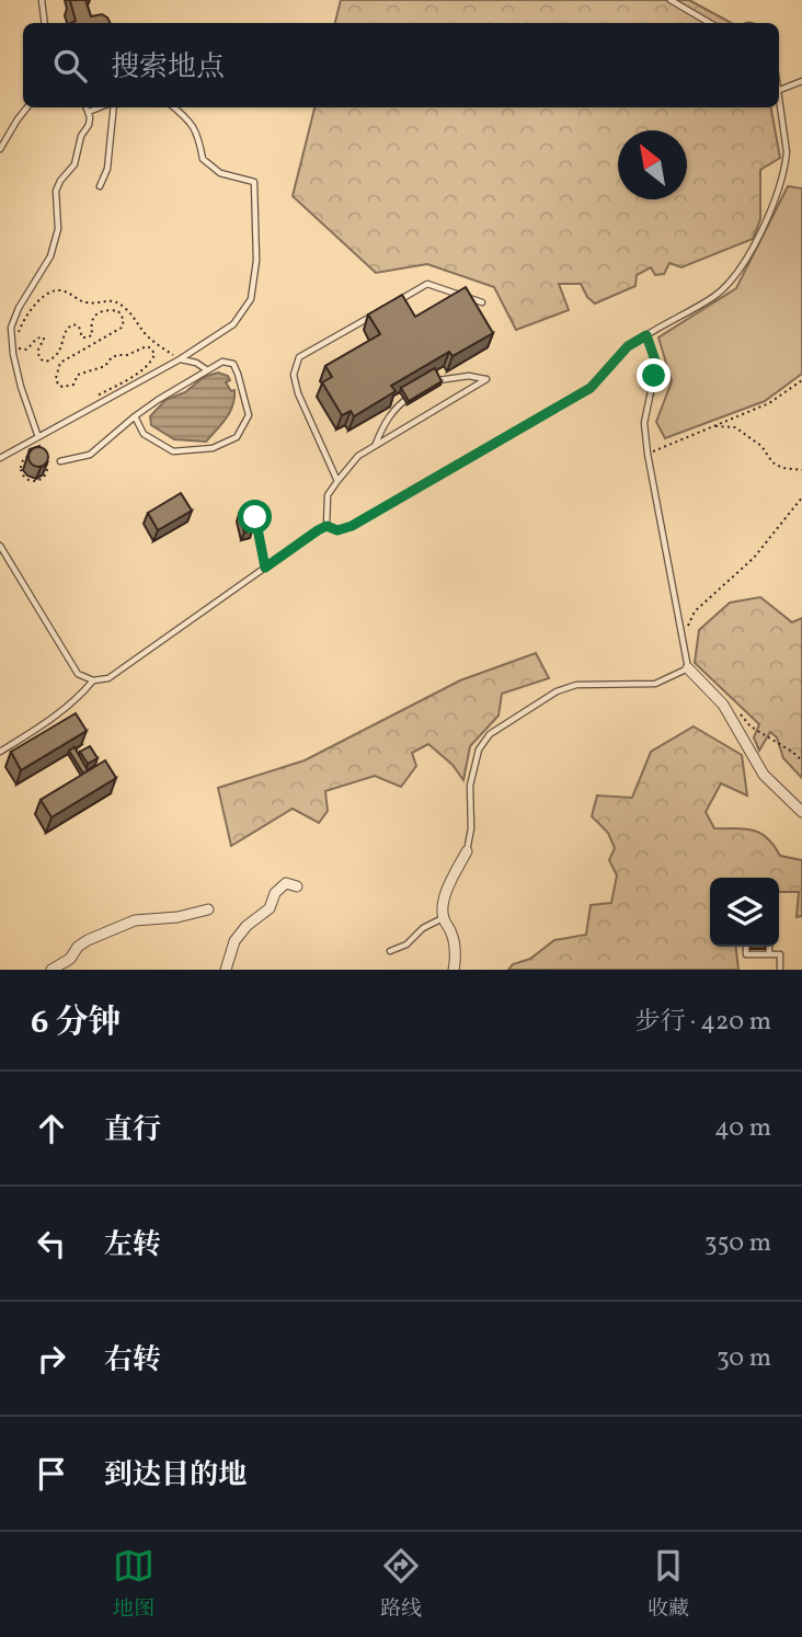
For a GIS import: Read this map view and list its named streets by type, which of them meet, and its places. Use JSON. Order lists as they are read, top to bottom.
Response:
{
  "north": "top left",
  "page": {
    "search": "搜索地点",
    "heading": ["6 分钟", "步行 · 420 m"],
    "list": [
      ["直行", "40 m"],
      ["左转", "350 m"],
      ["右转", "30 m"],
      "到达目的地"
    ],
    "nav": ["地图", "路线", "收藏"]
  }
}
